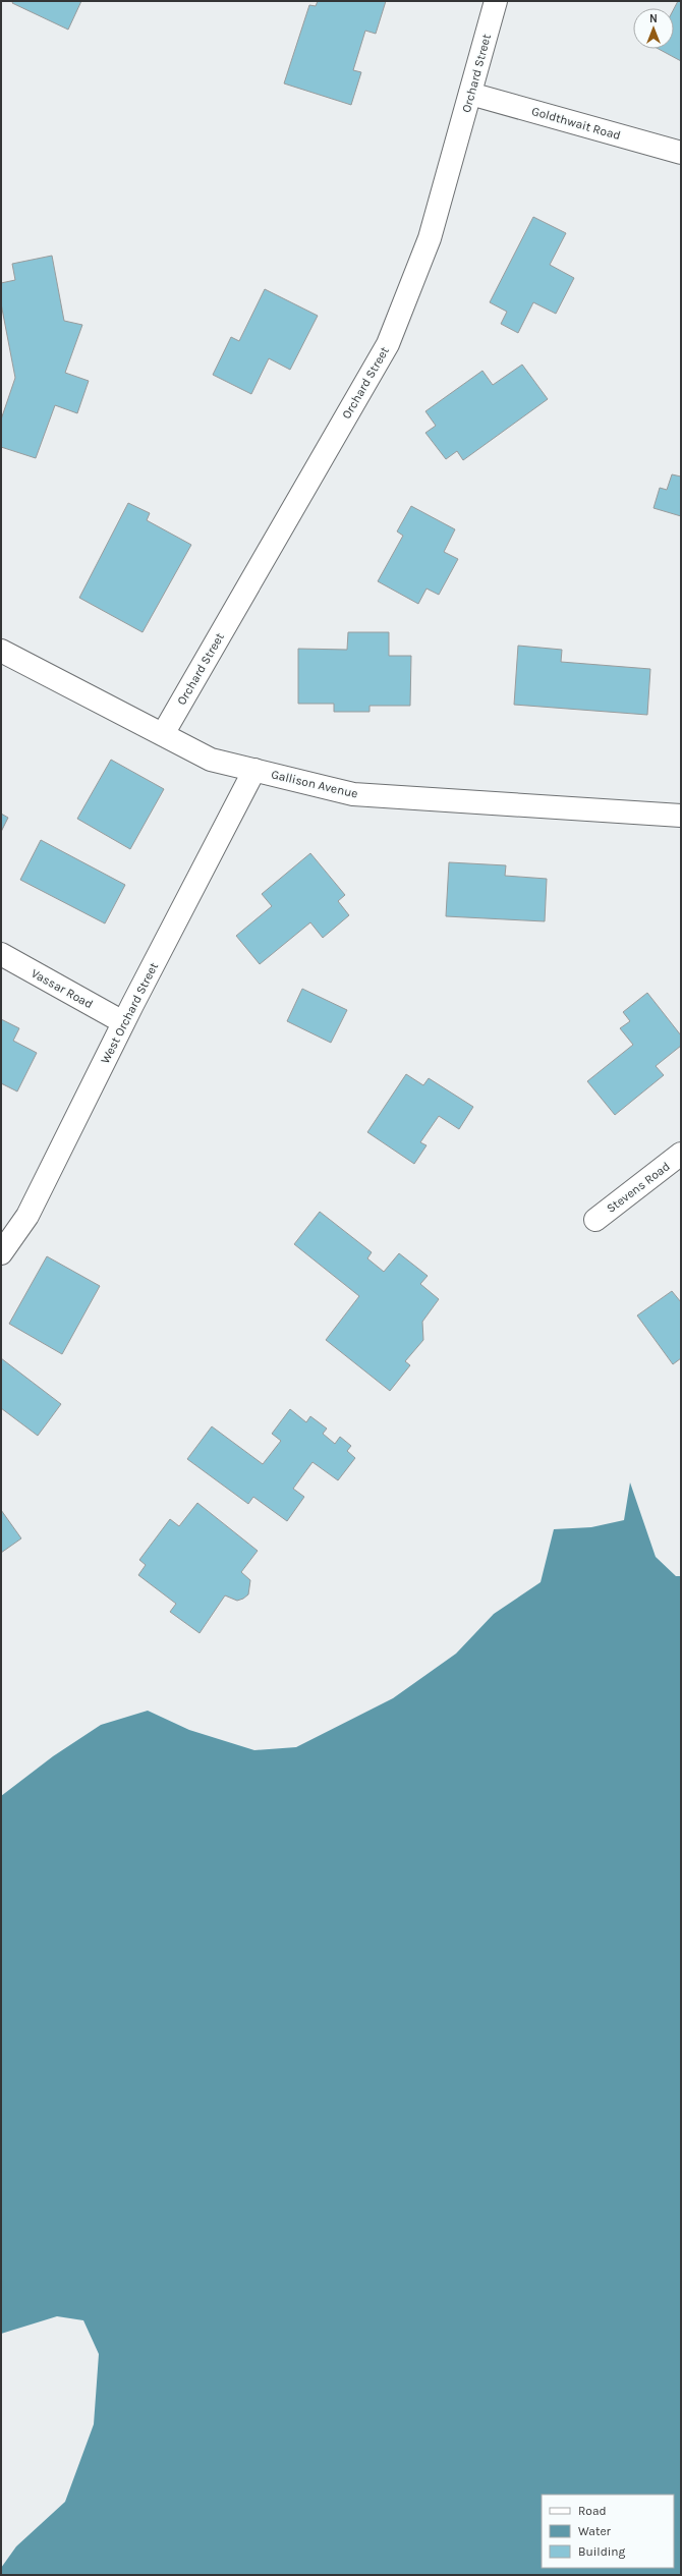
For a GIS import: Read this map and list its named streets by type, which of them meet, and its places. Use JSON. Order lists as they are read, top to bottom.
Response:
{
  "streets": {
    "street": [
      "Orchard Street",
      "Goldthwait Road",
      "Gallison Avenue",
      "Vassar Road",
      "West Orchard Street",
      "Stevens Road"
    ]
  },
  "crossings": [
    ["Orchard Street", "Goldthwait Road"],
    ["Orchard Street", "Gallison Avenue"],
    ["Gallison Avenue", "West Orchard Street"],
    ["Vassar Road", "West Orchard Street"]
  ],
  "legend": ["Road", "Water", "Building"],
  "north": "top"
}
